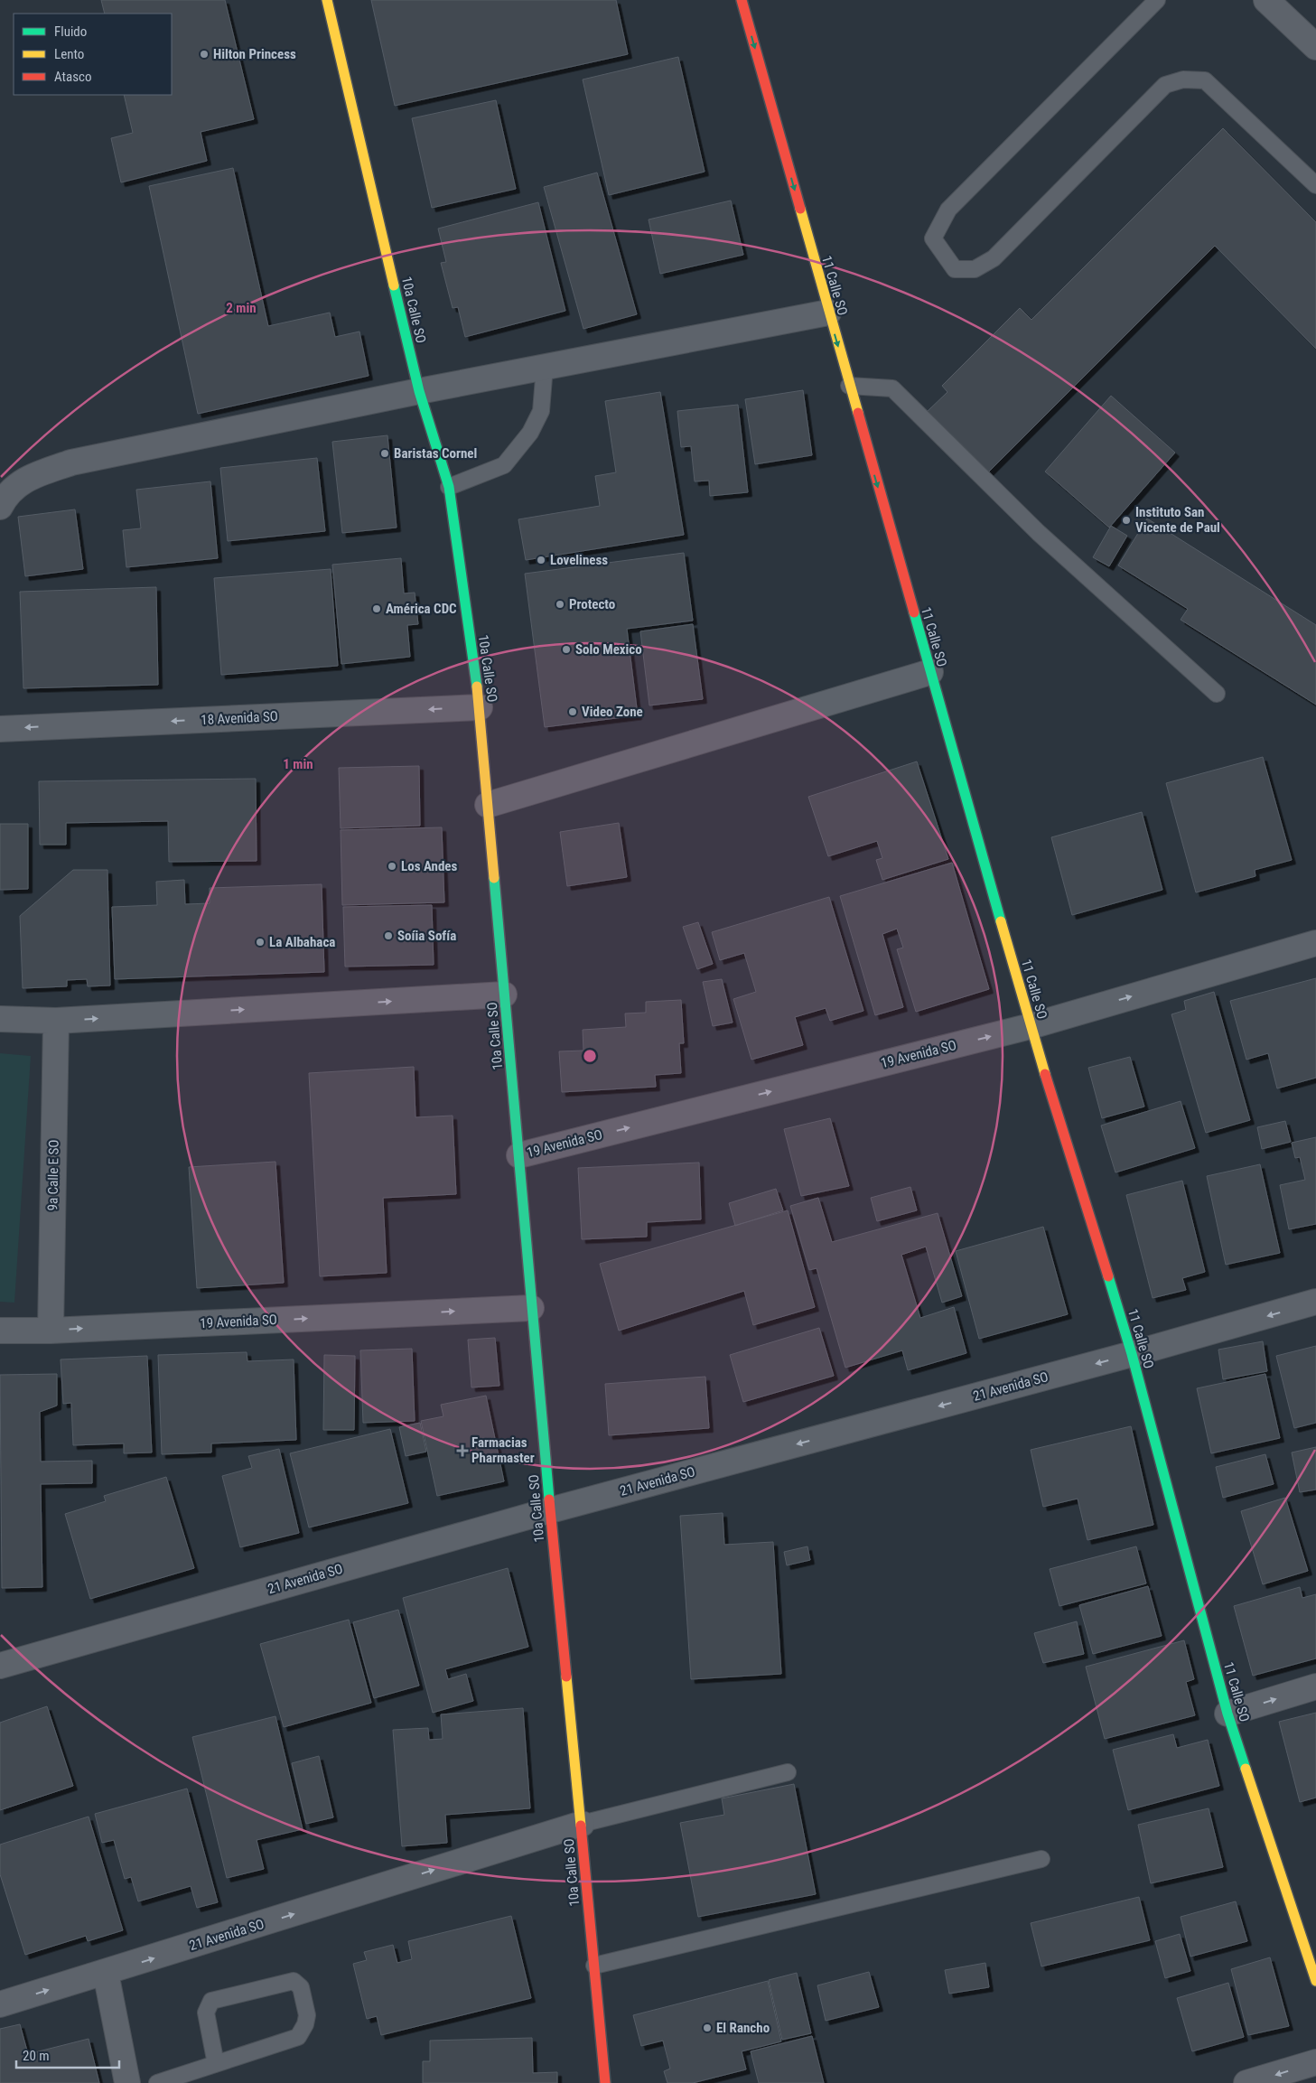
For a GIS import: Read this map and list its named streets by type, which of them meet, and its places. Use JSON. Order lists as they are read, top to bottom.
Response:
{
  "streets": {
    "street": [
      "11 Calle SO",
      "10a Calle SO",
      "18 Avenida SO",
      "19 Avenida SO",
      "9a Calle E SO",
      "21 Avenida SO"
    ]
  },
  "crossings": [
    ["11 Calle SO", "19 Avenida SO"],
    ["11 Calle SO", "21 Avenida SO"],
    ["10a Calle SO", "18 Avenida SO"],
    ["10a Calle SO", "19 Avenida SO"],
    ["10a Calle SO", "21 Avenida SO"],
    ["19 Avenida SO", "9a Calle E SO"]
  ],
  "one_way": ["18 Avenida SO", "19 Avenida SO"],
  "places": {
    "other": [
      "Hilton Princess",
      "Baristas Cornel",
      "Instituto San Vicente de Paul",
      "Loveliness",
      "Protecto",
      "América CDC",
      "Solo Mexico",
      "Video Zone",
      "Los Andes",
      "Soíia Sofía",
      "La Albahaca",
      "El Rancho"
    ],
    "health": ["Farmacias Pharmaster"]
  },
  "legend": ["Fluido", "Lento", "Atasco"],
  "scale_bar": "20 m",
  "rings": ["2 min", "1 min"]
}
